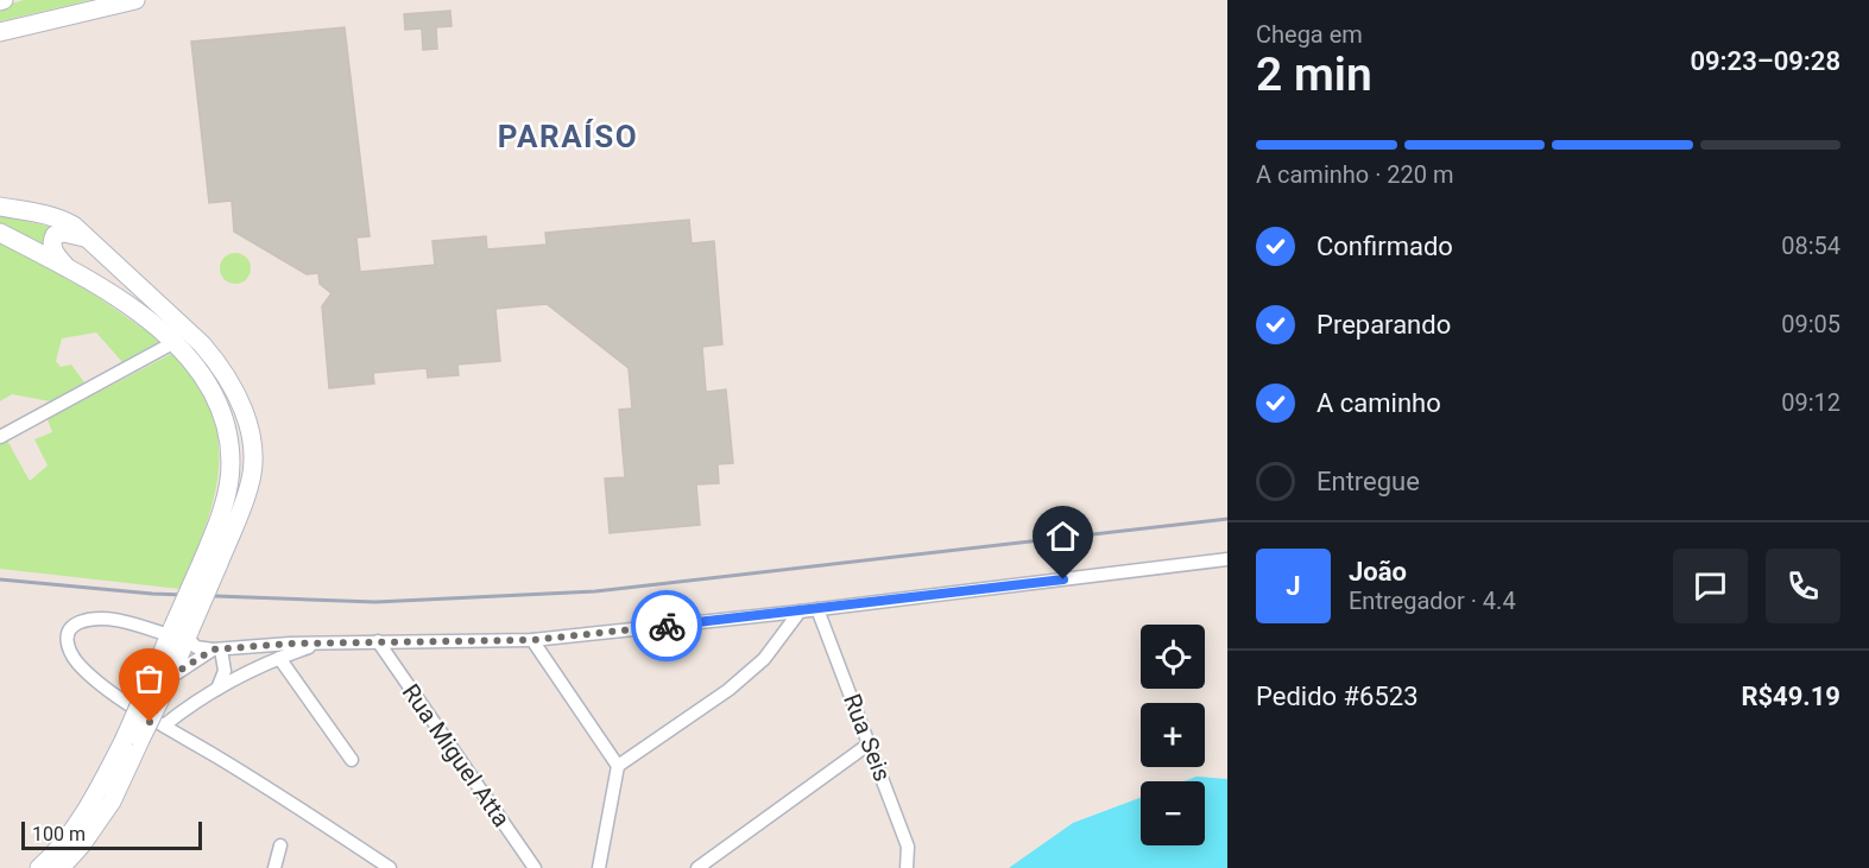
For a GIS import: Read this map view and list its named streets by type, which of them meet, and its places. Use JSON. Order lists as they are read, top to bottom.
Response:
{
  "streets": {
    "street": ["Rua Seis", "Rua Miguel Atta"]
  },
  "districts": ["PARAÍSO"],
  "scale_bar": "100 m",
  "page": {
    "heading": ["2 min", "Chega em", "09:23–09:28"],
    "panel": [
      "João",
      "Entregador · 4.4",
      "Pedido #6523",
      "R$49.19"
    ],
    "bar": "A caminho · 220 m",
    "list": [
      ["Confirmado", "08:54"],
      ["Preparando", "09:05"],
      ["A caminho", "09:12"],
      "Entregue"
    ],
    "round": "J",
    "map_buttons": ["+", "−"],
    "scale": "100 m"
  }
}
